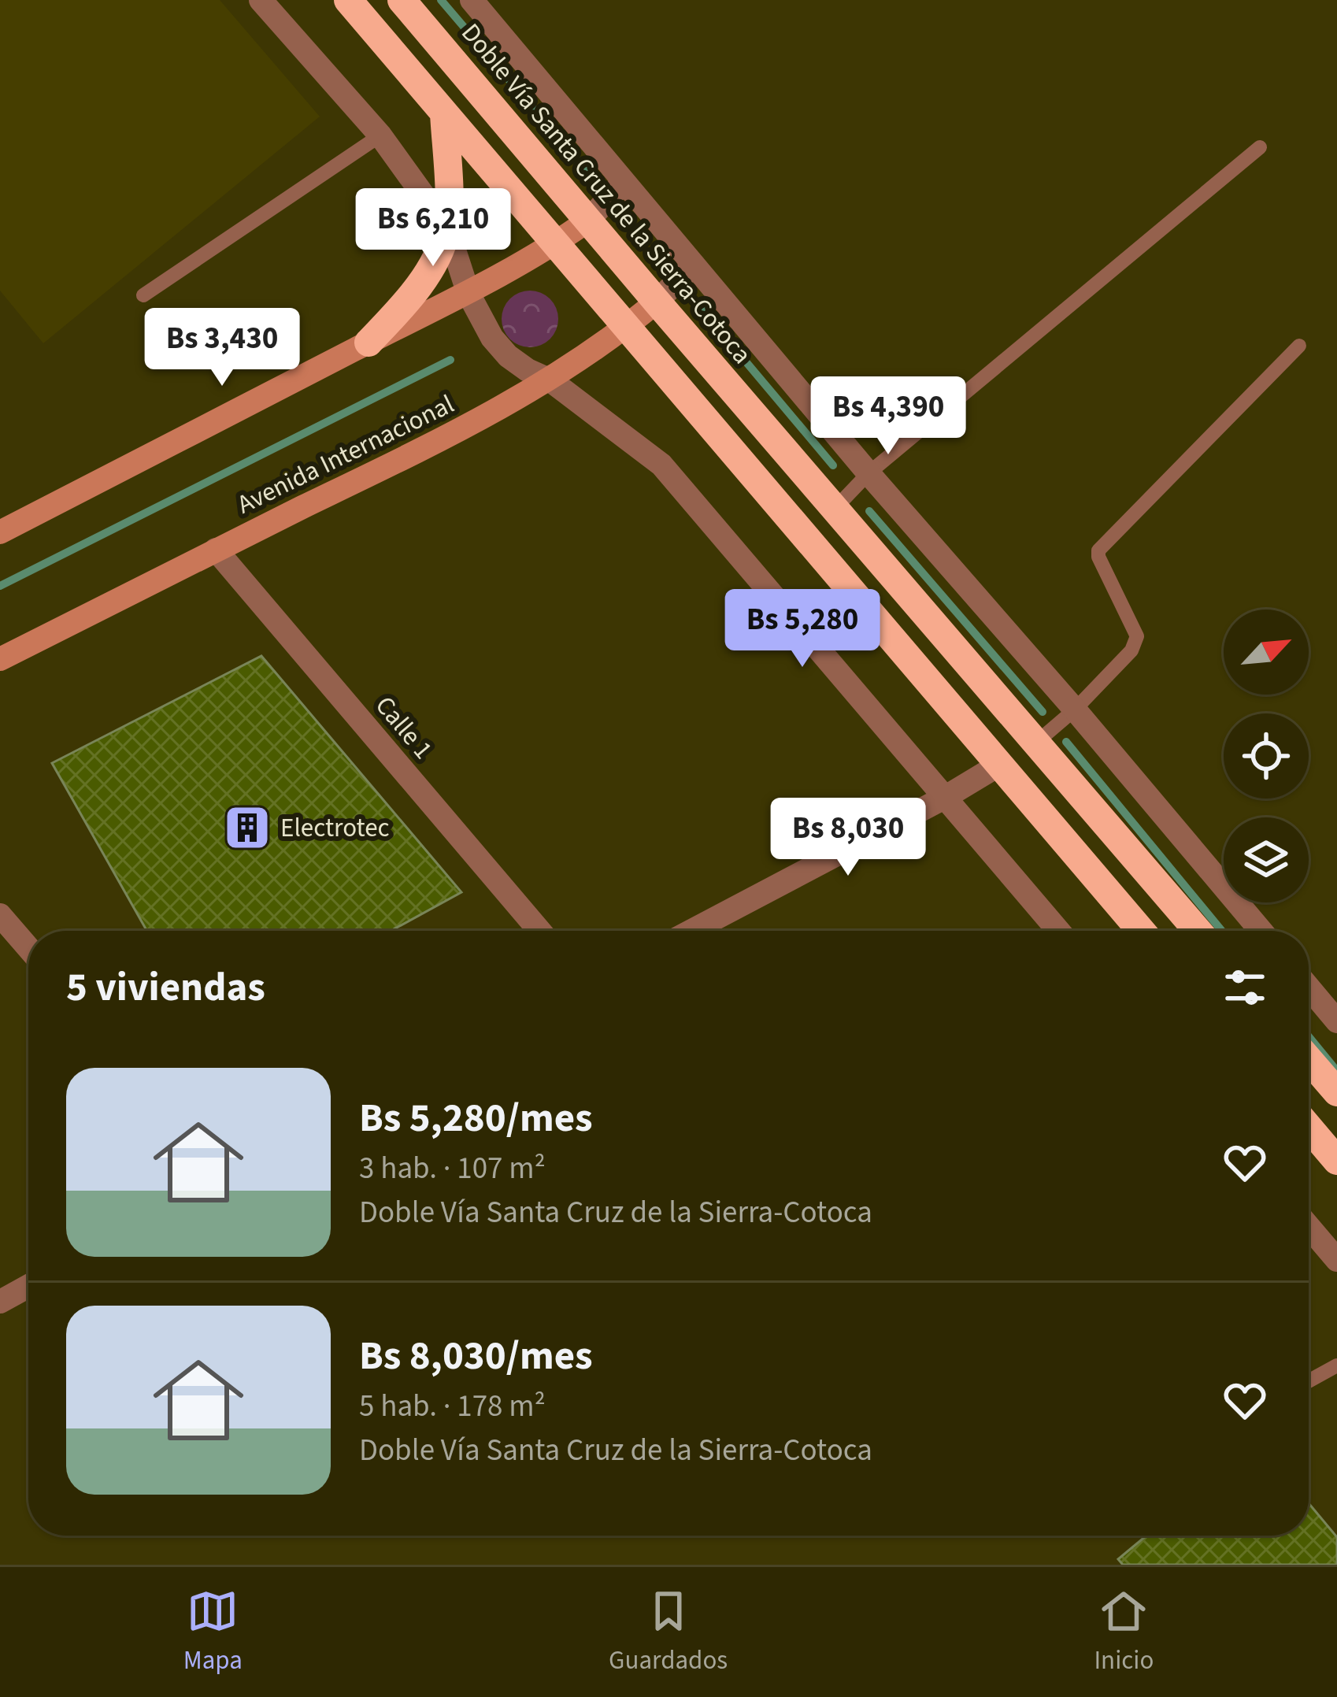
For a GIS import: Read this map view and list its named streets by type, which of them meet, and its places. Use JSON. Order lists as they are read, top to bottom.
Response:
{
  "streets": {
    "highway": ["Doble Vía Santa Cruz de la Sierra-Cotoca"],
    "main road": ["Avenida Internacional"],
    "street": ["Calle 1"]
  },
  "crossings": [
    ["Doble Vía Santa Cruz de la Sierra-Cotoca", "Avenida Internacional"],
    ["Avenida Internacional", "Calle 1"]
  ],
  "places": {
    "building": ["Electrotec"]
  },
  "north": "top right",
  "page": {
    "price": [
      "Bs 6,210",
      "Bs 3,430",
      "Bs 4,390",
      "Bs 5,280",
      "Bs 8,030"
    ],
    "heading": "5 viviendas",
    "list": [
      {
        "name": "Bs 5,280/mes",
        "note": "3 hab. · 107 m² · Doble Vía Santa Cruz de la Sierra-Cotoca"
      },
      {
        "name": "Bs 8,030/mes",
        "note": "5 hab. · 178 m² · Doble Vía Santa Cruz de la Sierra-Cotoca"
      }
    ],
    "tabs": ["Mapa", "Guardados", "Inicio"]
  }
}
